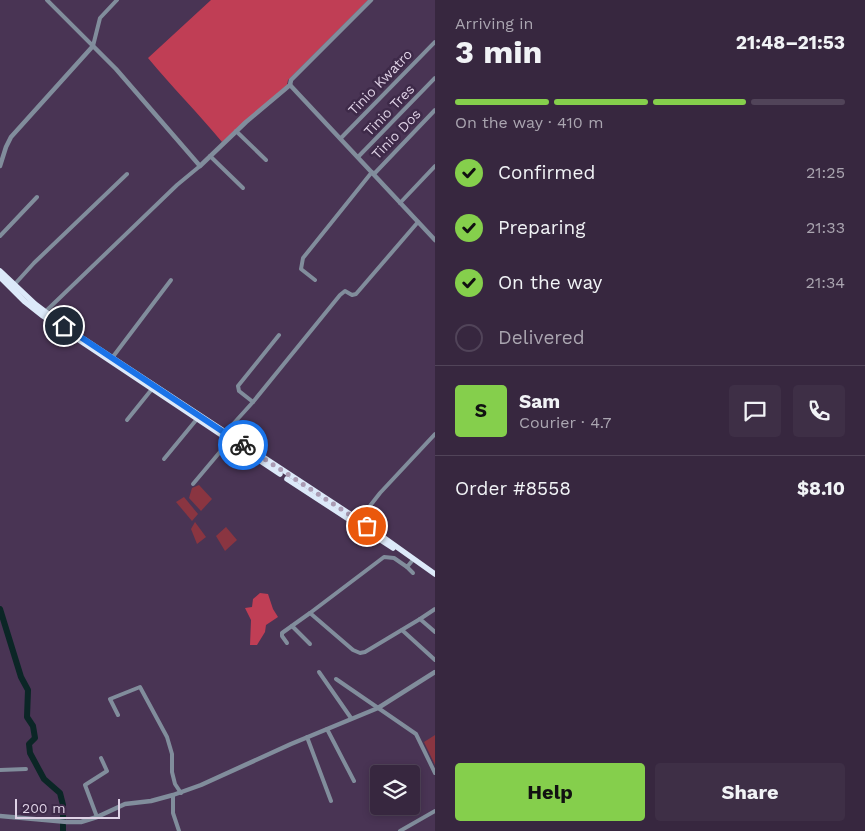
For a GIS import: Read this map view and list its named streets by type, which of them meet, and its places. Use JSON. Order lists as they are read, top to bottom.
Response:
{
  "streets": {
    "street": ["Tinio Kwatro", "Tinio Tres", "Tinio Dos"]
  },
  "scale_bar": "200 m",
  "page": {
    "heading": ["3 min", "Arriving in", "21:48–21:53"],
    "panel": [
      "Sam",
      "Courier · 4.7",
      "Order #8558",
      "$8.10"
    ],
    "bar": "On the way · 410 m",
    "list": [
      ["Confirmed", "21:25"],
      ["Preparing", "21:33"],
      ["On the way", "21:34"],
      "Delivered"
    ],
    "round": "S",
    "buttons": ["Help", "Share"],
    "scale": "200 m"
  }
}
